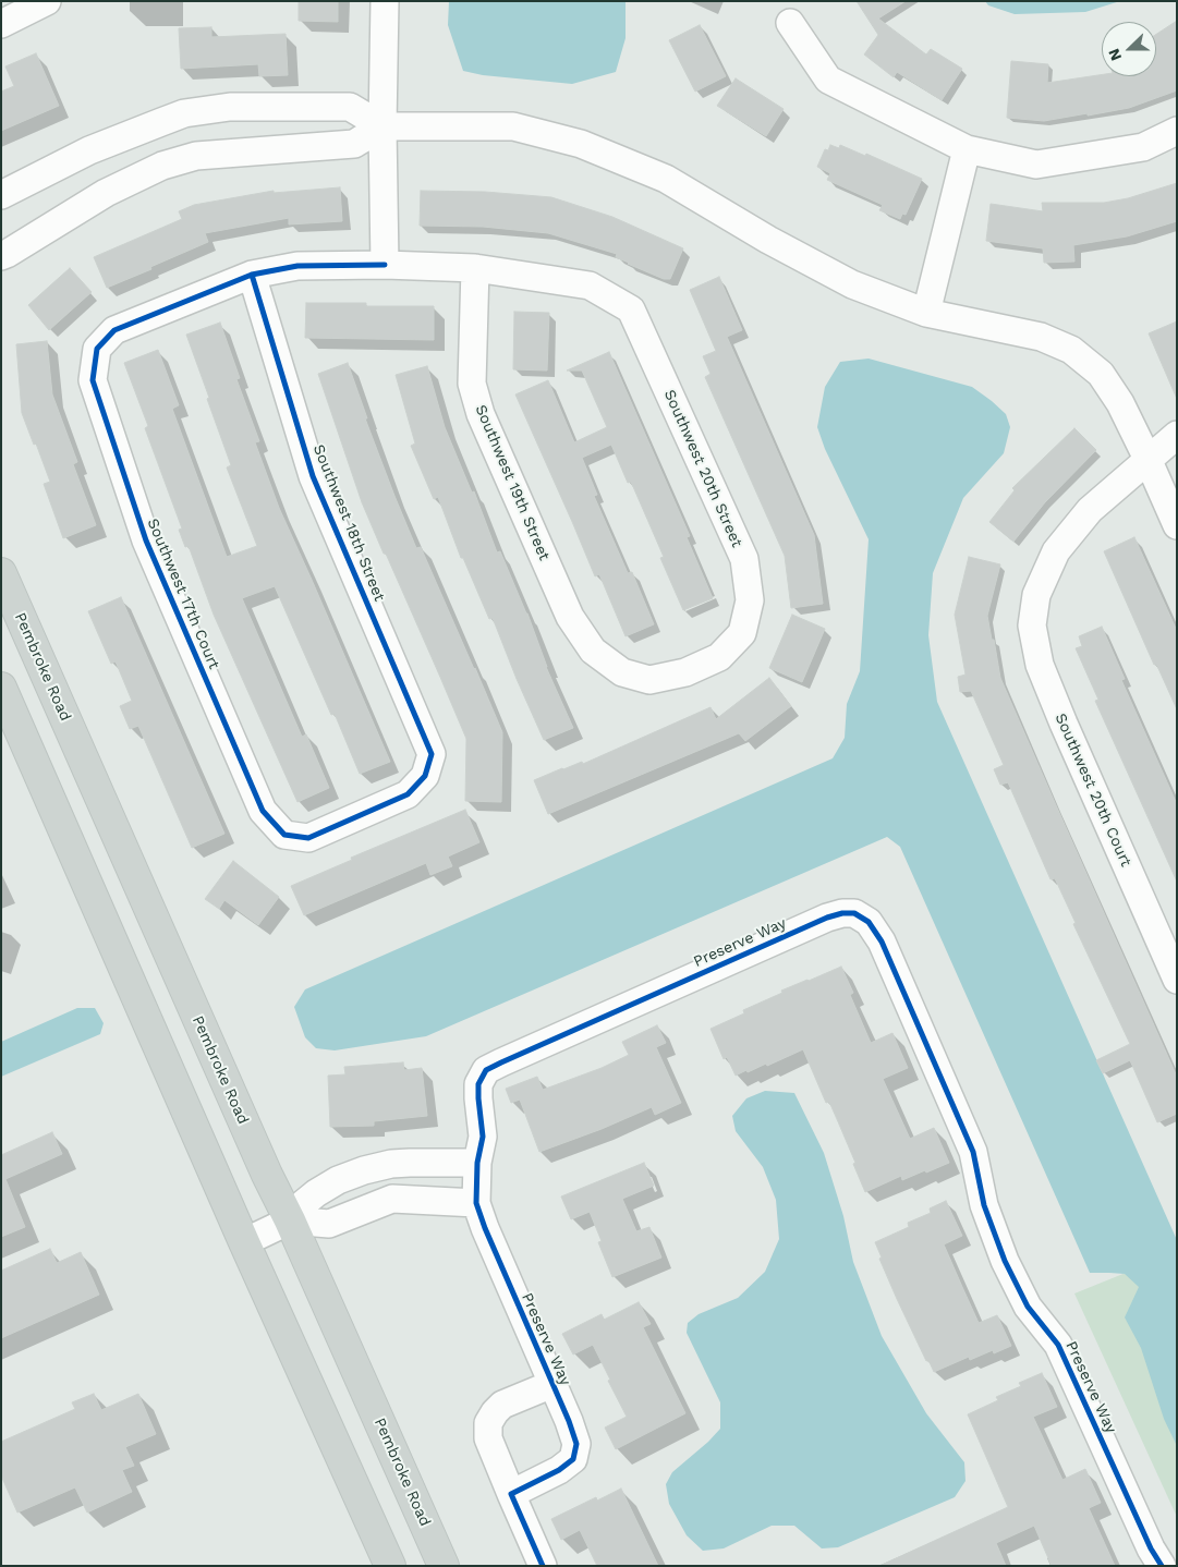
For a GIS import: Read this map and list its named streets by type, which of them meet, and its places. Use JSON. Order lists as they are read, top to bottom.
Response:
{
  "streets": {
    "main road": ["Pembroke Road"],
    "street": [
      "Southwest 20th Street",
      "Southwest 19th Street",
      "Southwest 18th Street",
      "Southwest 17th Court",
      "Southwest 20th Court",
      "Preserve Way"
    ]
  },
  "crossings": [
    ["Southwest 20th Street", "Southwest 19th Street"],
    ["Southwest 18th Street", "Southwest 17th Court"]
  ],
  "north": "left"
}
